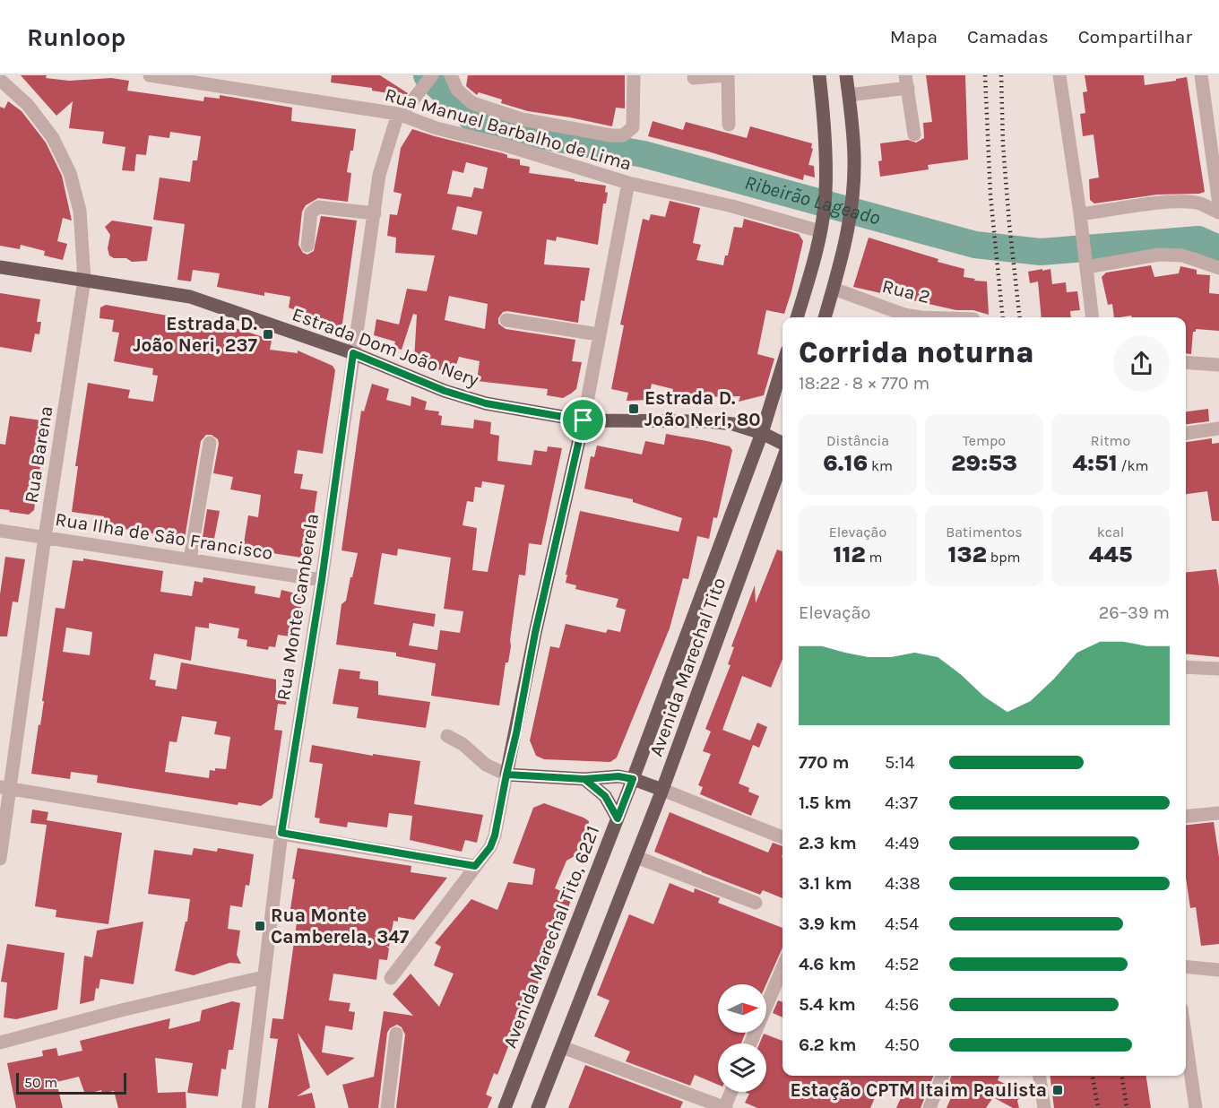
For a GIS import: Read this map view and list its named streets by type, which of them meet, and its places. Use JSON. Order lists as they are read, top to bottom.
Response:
{
  "streets": {
    "main road": ["Estrada Dom João Nery", "Avenida Marechal Tito", "Avenida Marechal Tito, 6221"],
    "street": [
      "Rua Manuel Barbalho de Lima",
      "Rua 2",
      "Rua Barena",
      "Rua Ilha de São Francisco",
      "Rua Monte Camberela"
    ]
  },
  "crossings": [
    ["Rua Manuel Barbalho de Lima", "Rua Monte Camberela"],
    ["Estrada Dom João Nery", "Rua Barena"],
    ["Estrada Dom João Nery", "Rua Monte Camberela"],
    ["Estrada Dom João Nery", "Avenida Marechal Tito"],
    ["Rua Barena", "Rua Ilha de São Francisco"],
    ["Rua Ilha de São Francisco", "Rua Monte Camberela"],
    ["Avenida Marechal Tito", "Avenida Marechal Tito, 6221"]
  ],
  "water": ["Ribeirão Lageado"],
  "places": {
    "transit": [
      "Estrada D. João Neri, 237",
      "Estrada D. João Neri, 80",
      "Rua Monte Camberela, 347",
      "Estação CPTM Itaim Paulista"
    ]
  },
  "scale_bar": "50 m",
  "north": "right",
  "page": {
    "header": "Runloop",
    "nav": ["Mapa", "Camadas", "Compartilhar"],
    "heading": ["Corrida noturna", "18:22 · 8 × 770 m"],
    "stats": [
      ["Distância", "6.16 km"],
      ["Tempo", "29:53"],
      ["Ritmo", "4:51 /km"],
      ["Elevação", "112 m"],
      ["Batimentos", "132 bpm"],
      ["kcal", "445"]
    ],
    "chart": ["Elevação", "26–39 m"],
    "list": [
      {
        "name": "770 m",
        "note": "5:14"
      },
      {
        "name": "1.5 km",
        "note": "4:37"
      },
      {
        "name": "2.3 km",
        "note": "4:49"
      },
      {
        "name": "3.1 km",
        "note": "4:38"
      },
      {
        "name": "3.9 km",
        "note": "4:54"
      },
      {
        "name": "4.6 km",
        "note": "4:52"
      },
      {
        "name": "5.4 km",
        "note": "4:56"
      },
      {
        "name": "6.2 km",
        "note": "4:50"
      }
    ],
    "scale": "50 m"
  }
}
